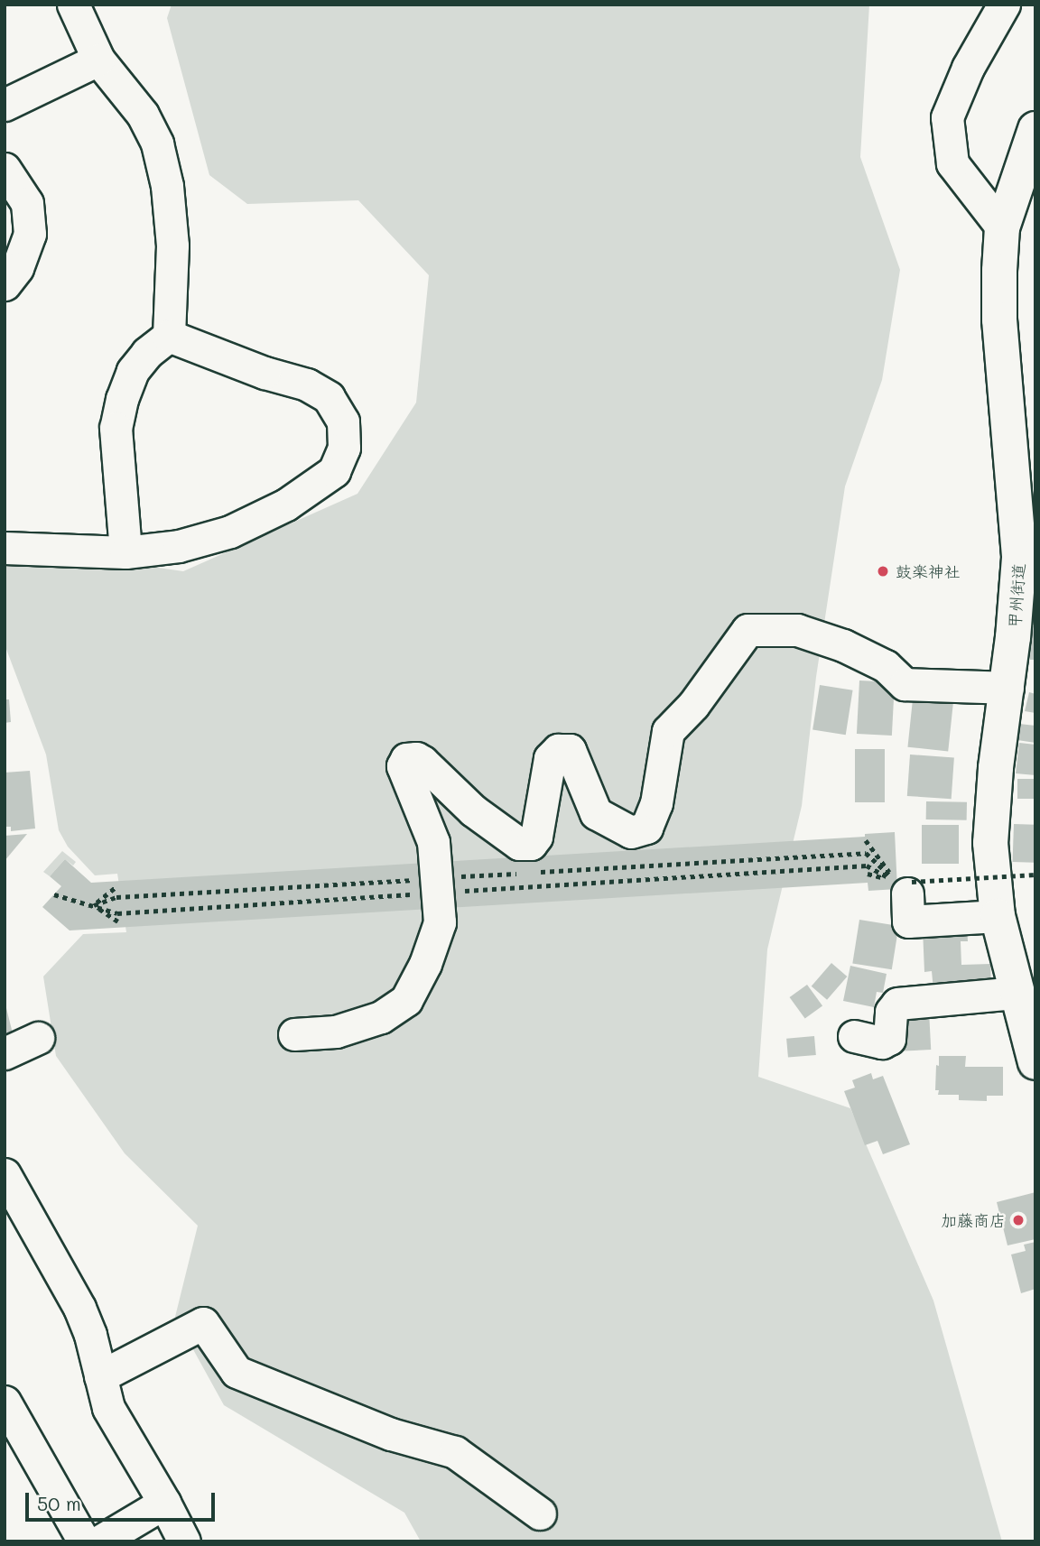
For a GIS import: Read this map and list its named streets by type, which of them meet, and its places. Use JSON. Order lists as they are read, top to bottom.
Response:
{
  "streets": {
    "highway": ["甲州街道"]
  },
  "places": ["鼓楽神社", "加藤商店"],
  "scale_bar": "50 m"
}
